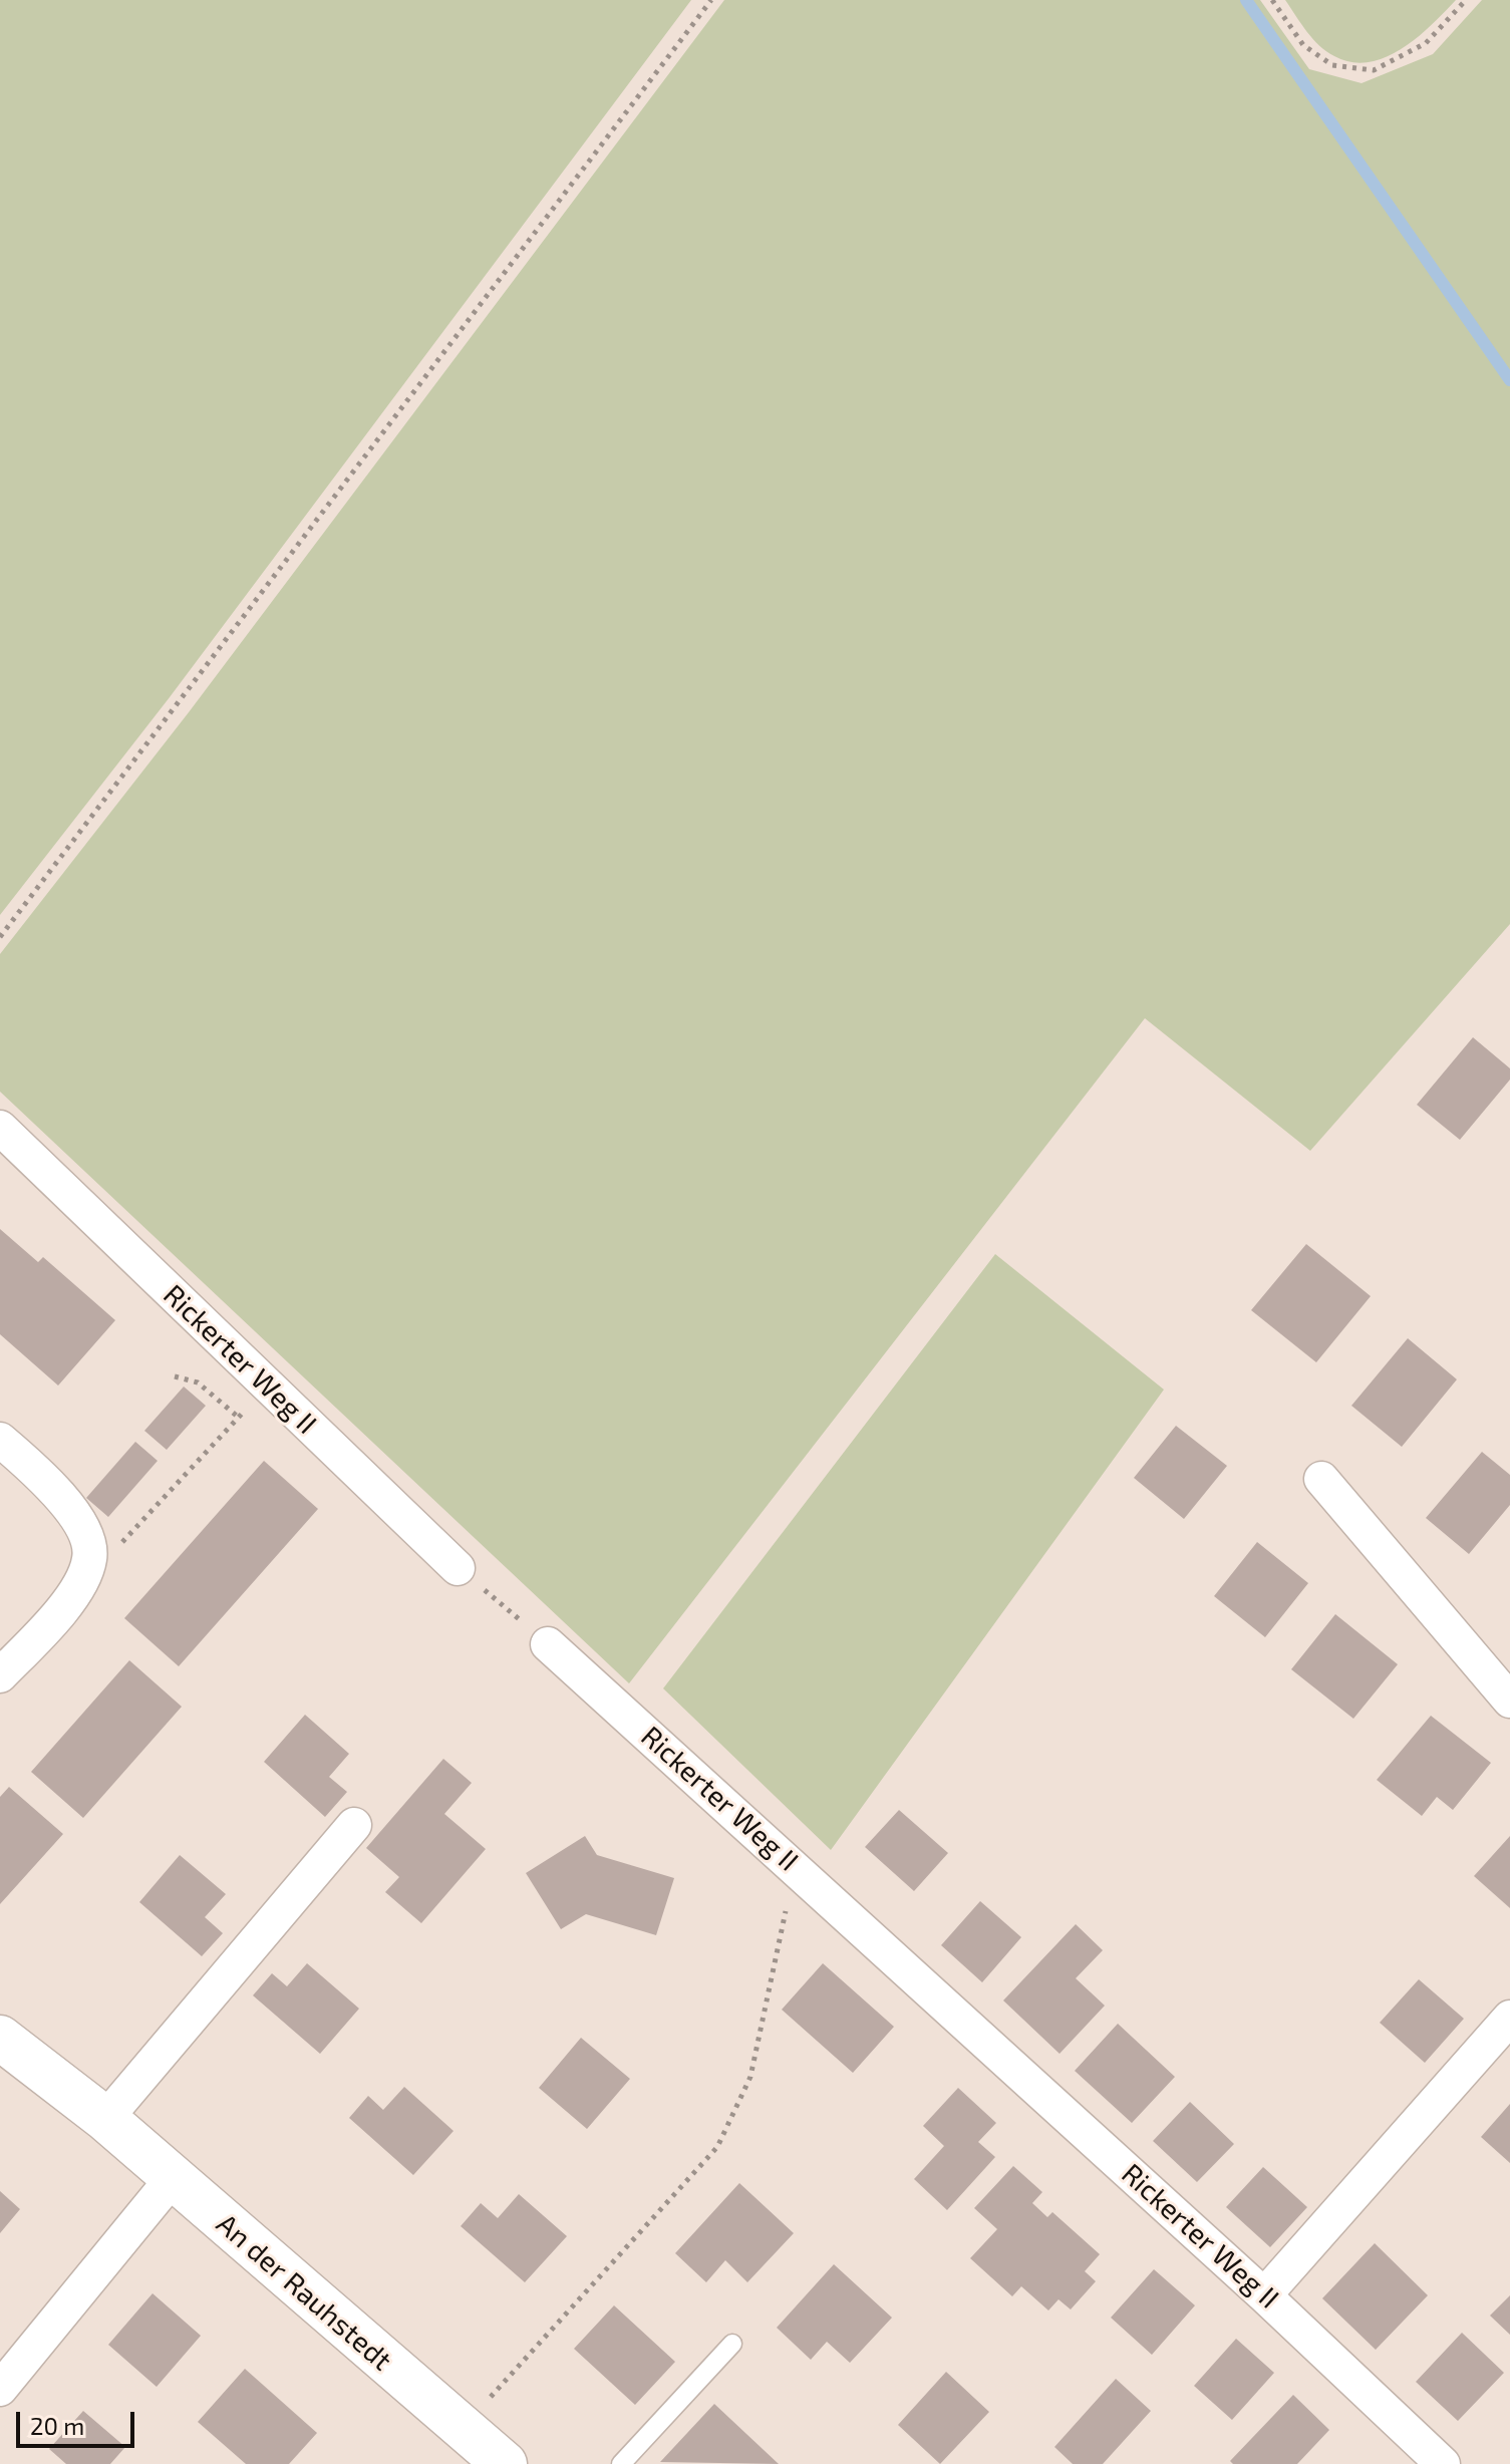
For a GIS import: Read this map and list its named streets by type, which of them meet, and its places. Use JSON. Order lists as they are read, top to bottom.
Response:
{
  "streets": {
    "street": ["Rickerter Weg II", "An der Rauhstedt"]
  },
  "scale_bar": "20 m"
}
